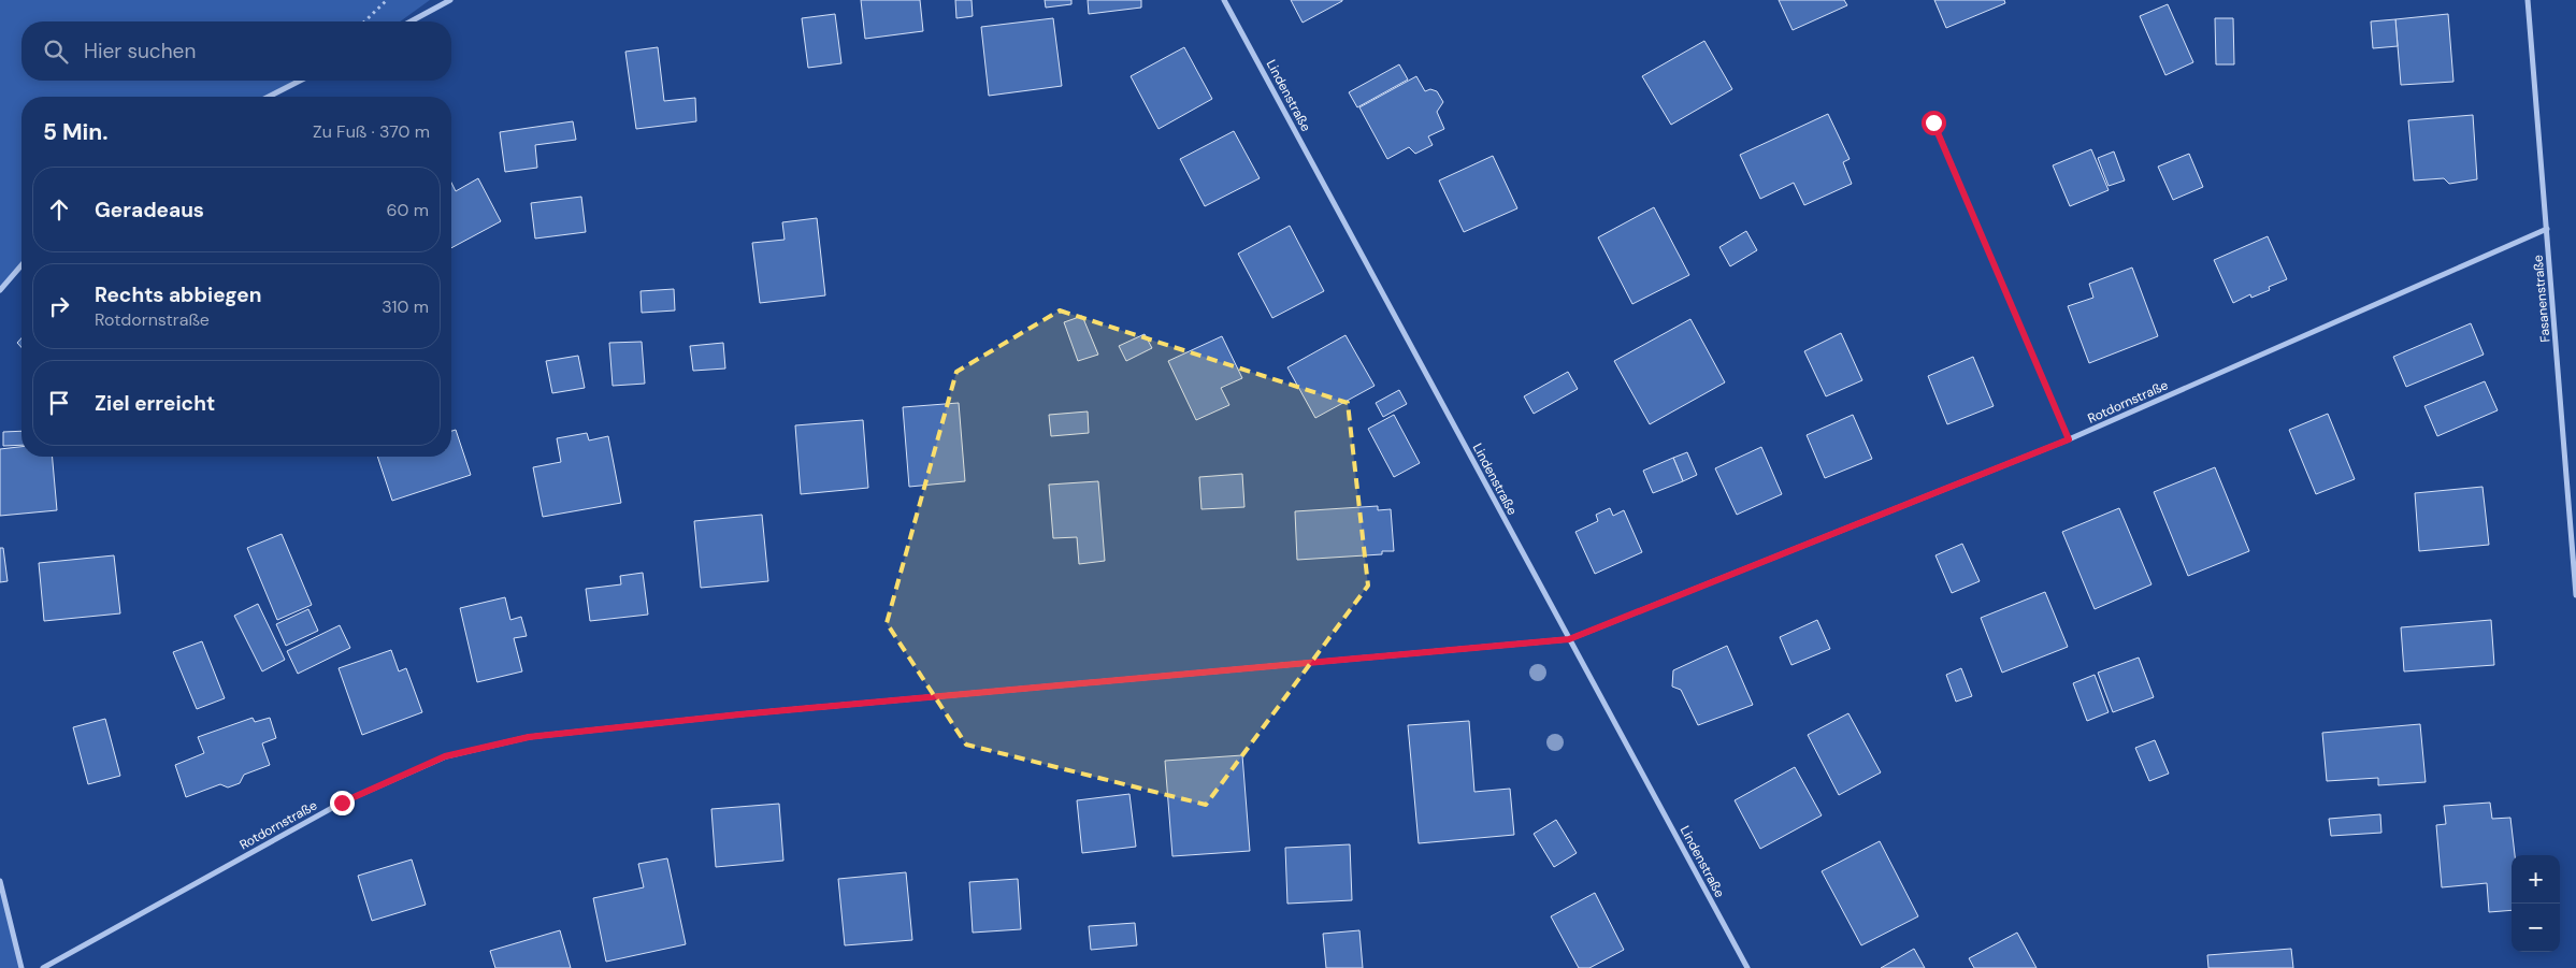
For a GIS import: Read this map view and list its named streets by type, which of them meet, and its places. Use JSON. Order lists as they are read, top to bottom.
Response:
{
  "streets": {
    "street": ["Lindenstraße", "Fasanenstraße", "Rotdornstraße"]
  },
  "crossings": [
    ["Lindenstraße", "Rotdornstraße"],
    ["Fasanenstraße", "Rotdornstraße"]
  ],
  "page": {
    "search": "Hier suchen",
    "heading": ["5 Min.", "Zu Fuß · 370 m"],
    "list": [
      ["Geradeaus", "60 m"],
      ["Rechts abbiegen", "Rotdornstraße", "310 m"],
      "Ziel erreicht"
    ],
    "map_buttons": ["+", "−"]
  }
}
